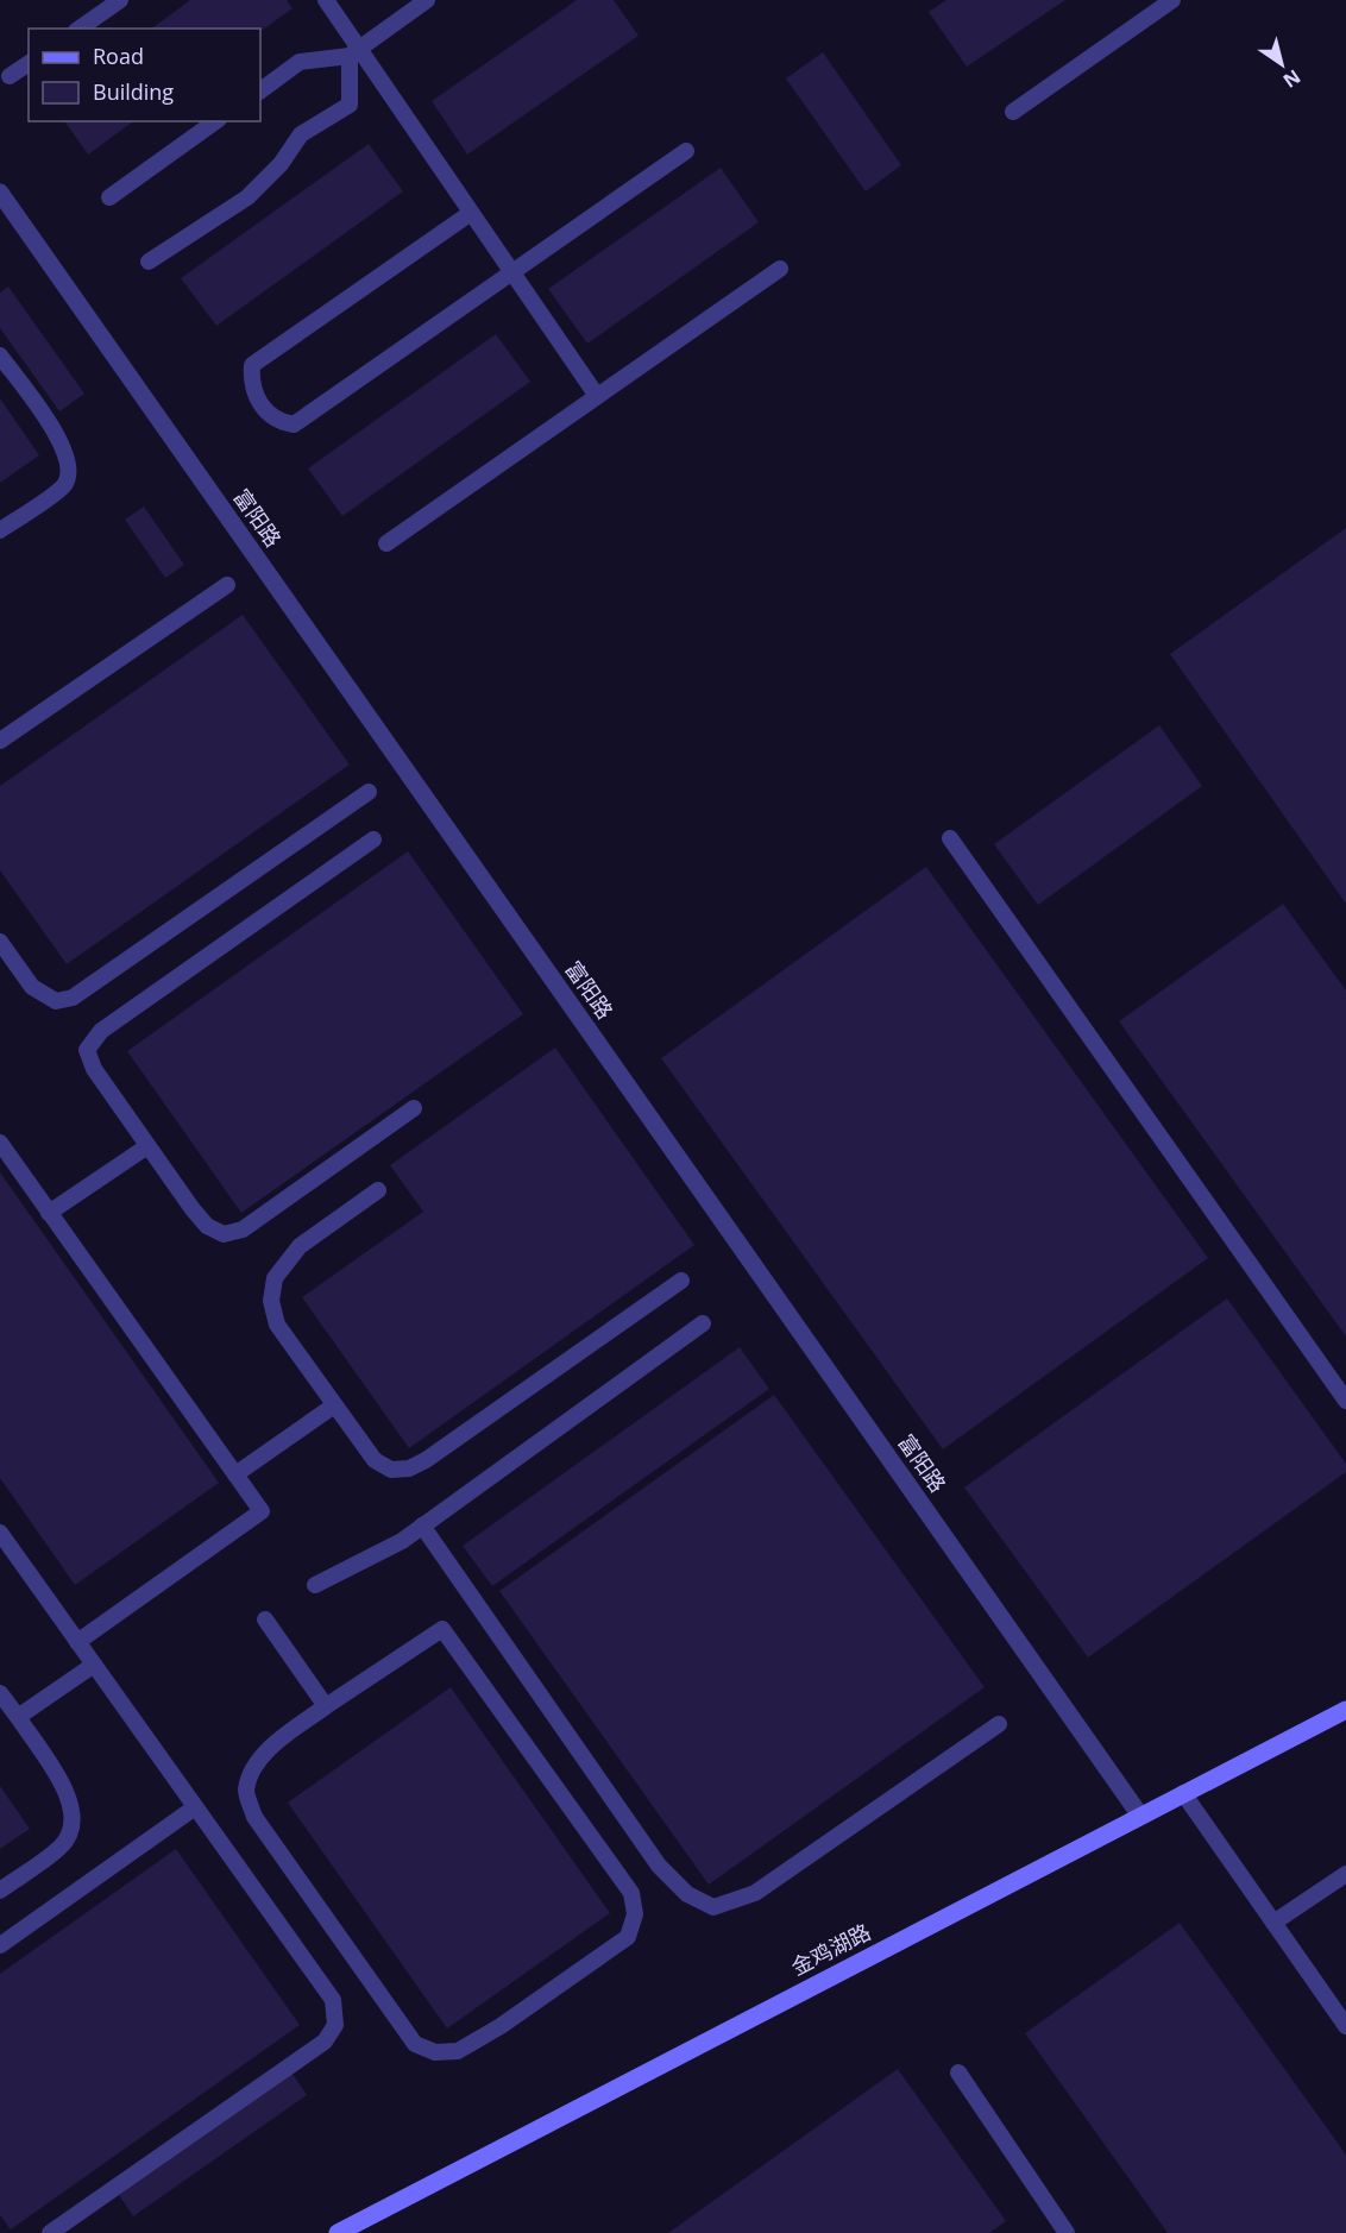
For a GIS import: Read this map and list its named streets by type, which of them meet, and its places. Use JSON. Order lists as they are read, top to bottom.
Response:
{
  "streets": {
    "street": ["富阳路", "金鸡湖路"]
  },
  "crossings": [
    ["富阳路", "金鸡湖路"]
  ],
  "legend": ["Road", "Building"],
  "north": "bottom right"
}
